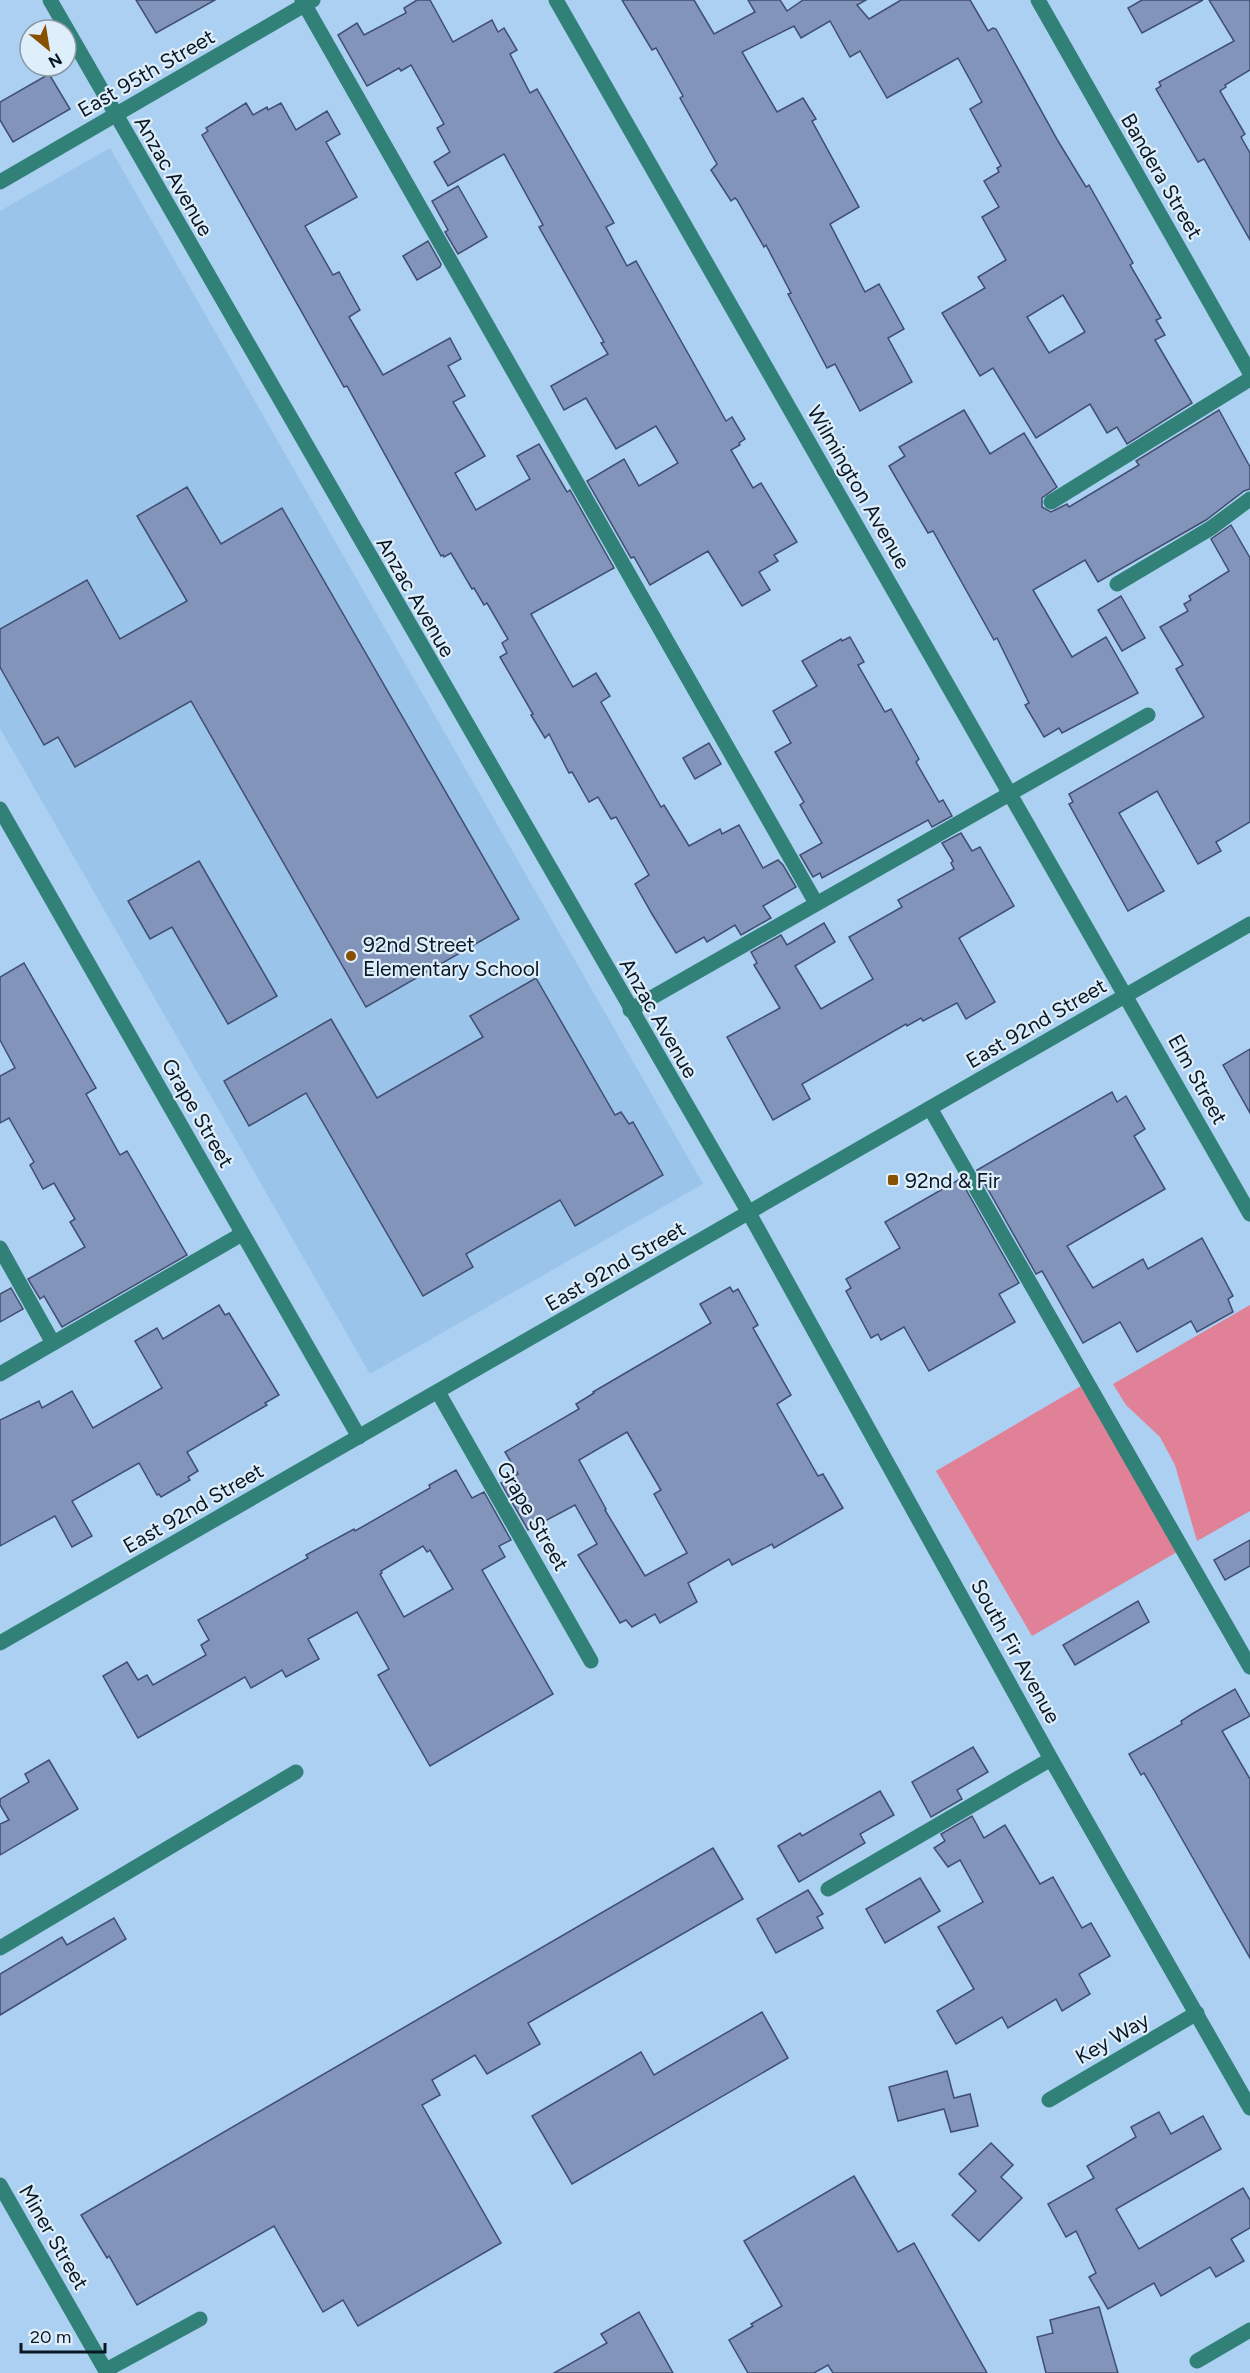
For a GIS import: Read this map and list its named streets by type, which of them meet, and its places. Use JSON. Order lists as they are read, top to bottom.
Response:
{
  "streets": {
    "street": [
      "East 95th Street",
      "Anzac Avenue",
      "Bandera Street",
      "Wilmington Avenue",
      "East 92nd Street",
      "Elm Street",
      "Grape Street",
      "South Fir Avenue",
      "Key Way",
      "Miner Street"
    ]
  },
  "crossings": [
    ["East 95th Street", "Anzac Avenue"],
    ["Anzac Avenue", "East 92nd Street"],
    ["Anzac Avenue", "South Fir Avenue"],
    ["Wilmington Avenue", "East 92nd Street"],
    ["Wilmington Avenue", "Elm Street"],
    ["East 92nd Street", "Elm Street"],
    ["East 92nd Street", "Grape Street"],
    ["East 92nd Street", "South Fir Avenue"],
    ["South Fir Avenue", "Key Way"]
  ],
  "places": {
    "other": ["92nd Street Elementary School"],
    "transit": ["92nd & Fir"]
  },
  "scale_bar": "20 m",
  "north": "bottom right"
}
